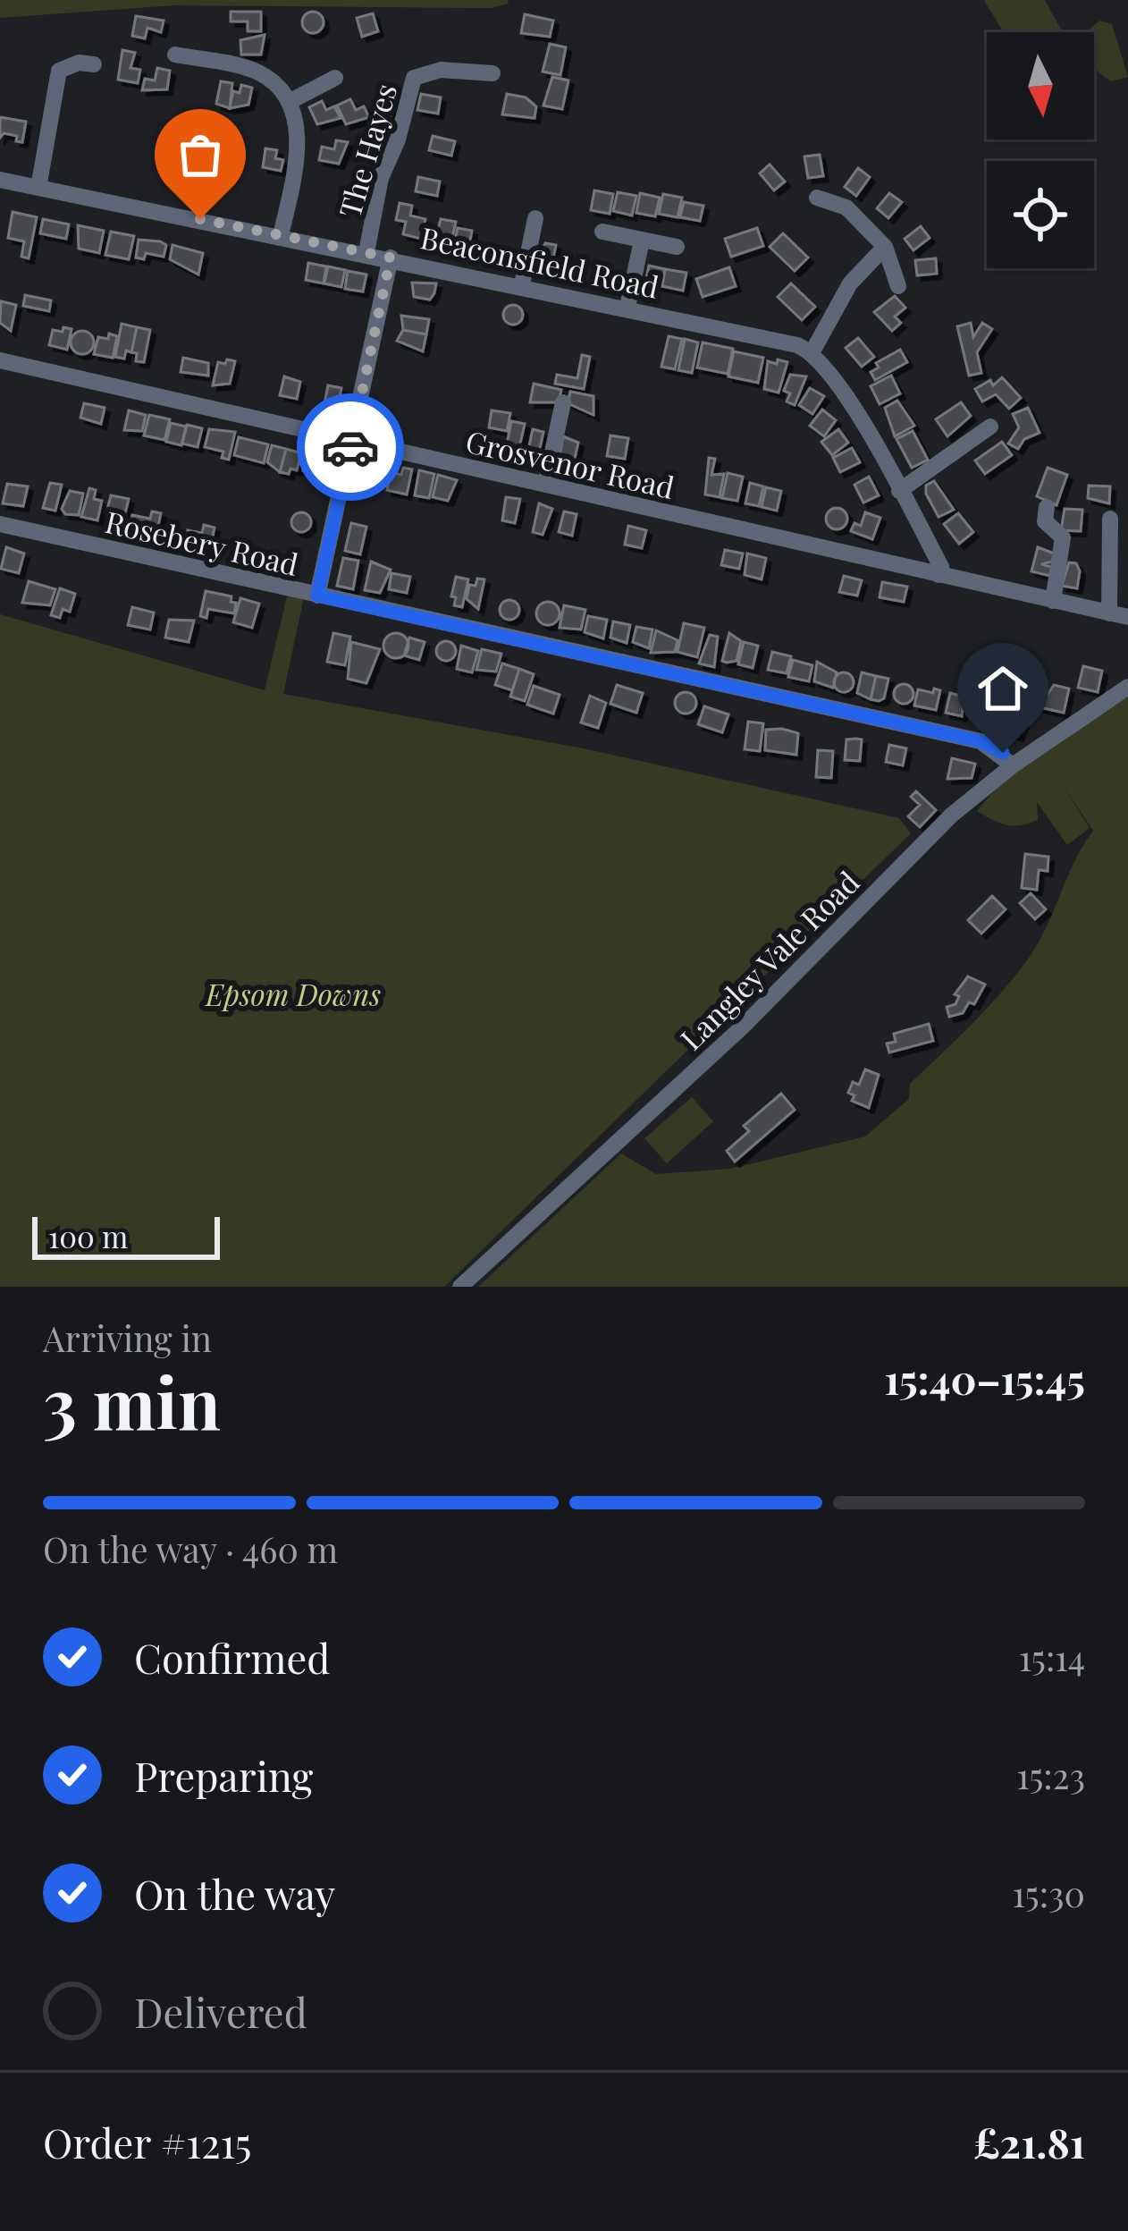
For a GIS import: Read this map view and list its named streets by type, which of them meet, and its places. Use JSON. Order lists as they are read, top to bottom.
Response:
{
  "streets": {
    "street": [
      "The Hayes",
      "Beaconsfield Road",
      "Grosvenor Road",
      "Rosebery Road",
      "Langley Vale Road"
    ]
  },
  "crossings": [
    ["The Hayes", "Beaconsfield Road"],
    ["Rosebery Road", "Langley Vale Road"]
  ],
  "parks": ["Epsom Downs"],
  "scale_bar": "100 m",
  "north": "bottom",
  "page": {
    "scale": "100 m",
    "heading": ["3 min", "Arriving in", "15:40–15:45"],
    "panel": ["Order #1215", "£21.81"],
    "bar": "On the way · 460 m",
    "list": [
      ["Confirmed", "15:14"],
      ["Preparing", "15:23"],
      ["On the way", "15:30"],
      "Delivered"
    ]
  }
}
